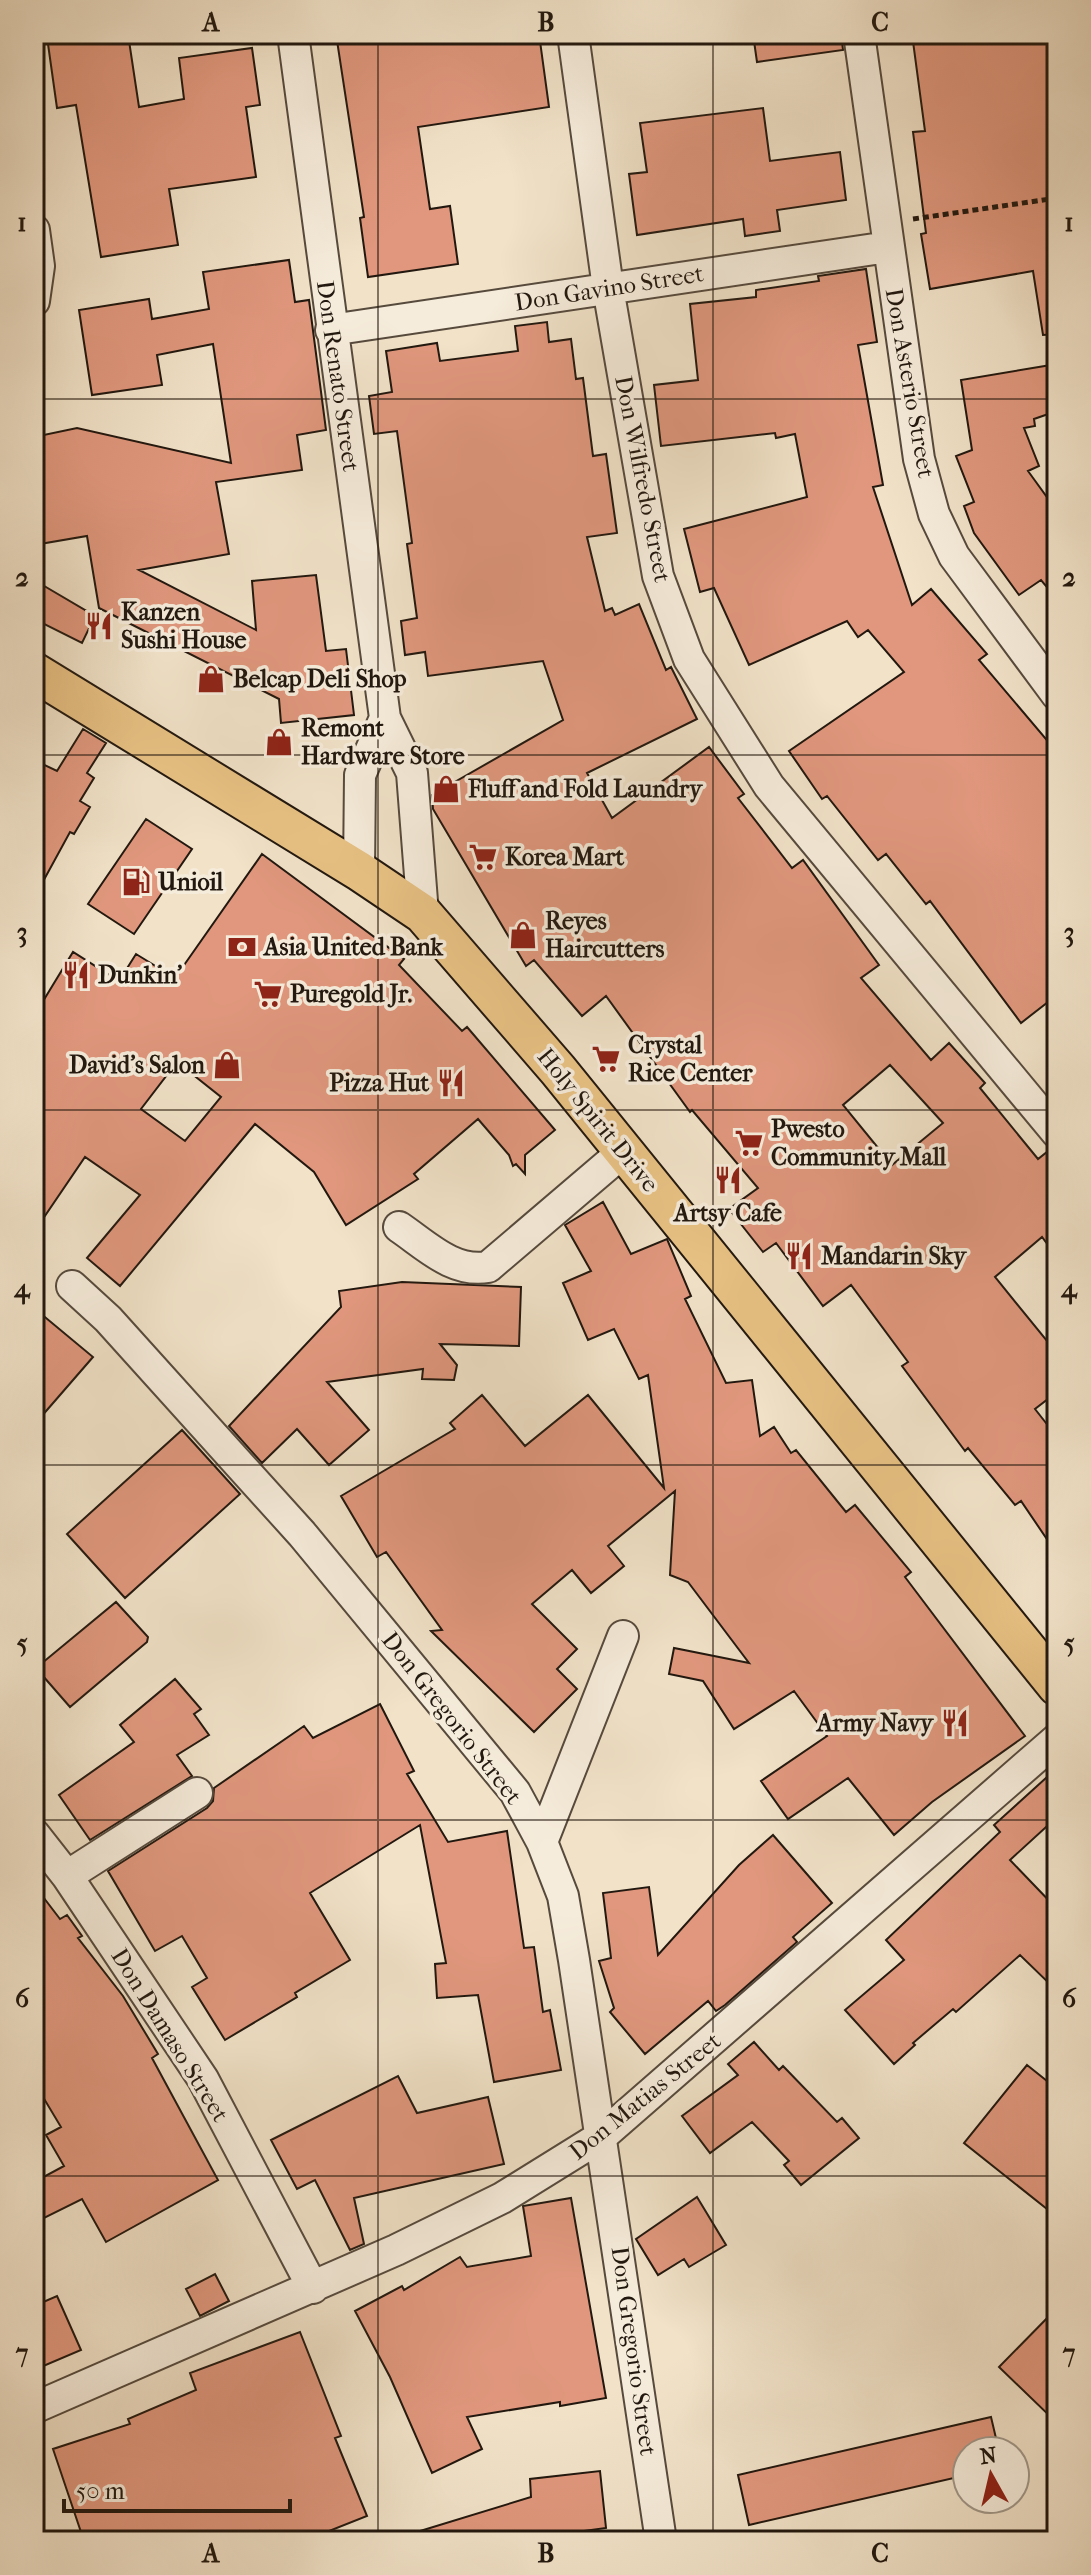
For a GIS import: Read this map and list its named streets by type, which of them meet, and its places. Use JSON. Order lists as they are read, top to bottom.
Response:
{
  "streets": {
    "main road": ["Holy Spirit Drive"],
    "street": [
      "Don Gavino Street",
      "Don Renato Street",
      "Don Asterio Street",
      "Don Wilfredo Street",
      "Don Gregorio Street",
      "Don Damaso Street",
      "Don Matias Street"
    ]
  },
  "crossings": [
    ["Don Gavino Street", "Don Renato Street"],
    ["Don Gavino Street", "Don Asterio Street"],
    ["Don Gavino Street", "Don Wilfredo Street"],
    ["Don Renato Street", "Holy Spirit Drive"],
    ["Don Gregorio Street", "Don Matias Street"],
    ["Don Damaso Street", "Don Matias Street"]
  ],
  "places": {
    "restaurant": [
      "Kanzen Sushi House",
      "Dunkin'",
      "Pizza Hut",
      "Artsy Cafe",
      "Mandarin Sky",
      "Army Navy"
    ],
    "shop": [
      "Belcap Deli Shop",
      "Remont Hardware Store",
      "Fluff and Fold Laundry",
      "Reyes Haircutters",
      "David's Salon"
    ],
    "supermarket": [
      "Korea Mart",
      "Puregold Jr.",
      "Crystal Rice Center",
      "Pwesto Community Mall"
    ],
    "fuel station": ["Unioil"],
    "bank": ["Asia United Bank"]
  },
  "scale_bar": "50 m",
  "north": "top",
  "grid": {
    "columns": ["A", "B", "C"],
    "rows": [
      "1",
      "2",
      "3",
      "4",
      "5",
      "6",
      "7"
    ]
  }
}
